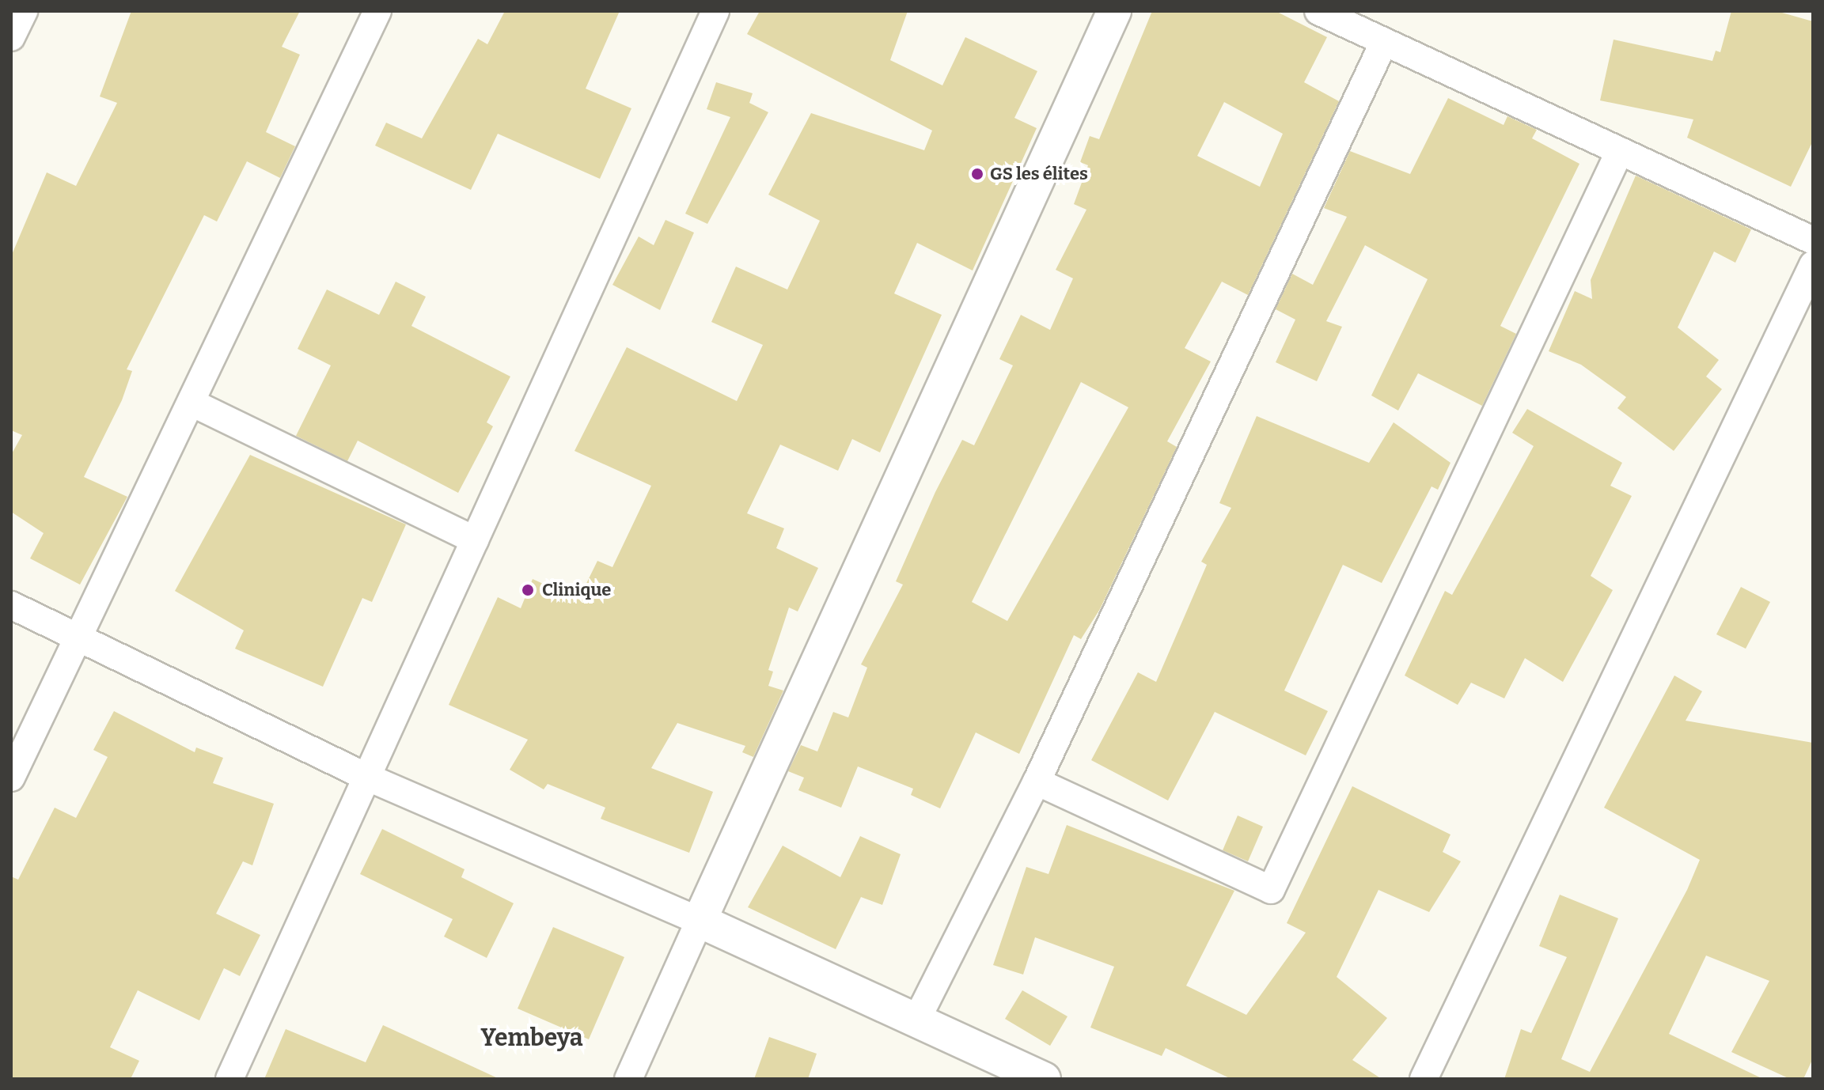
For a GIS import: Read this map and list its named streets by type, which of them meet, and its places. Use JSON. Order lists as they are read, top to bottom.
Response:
{
  "districts": ["Yembeya"],
  "places": ["GS les élites", "Clinique"]
}
